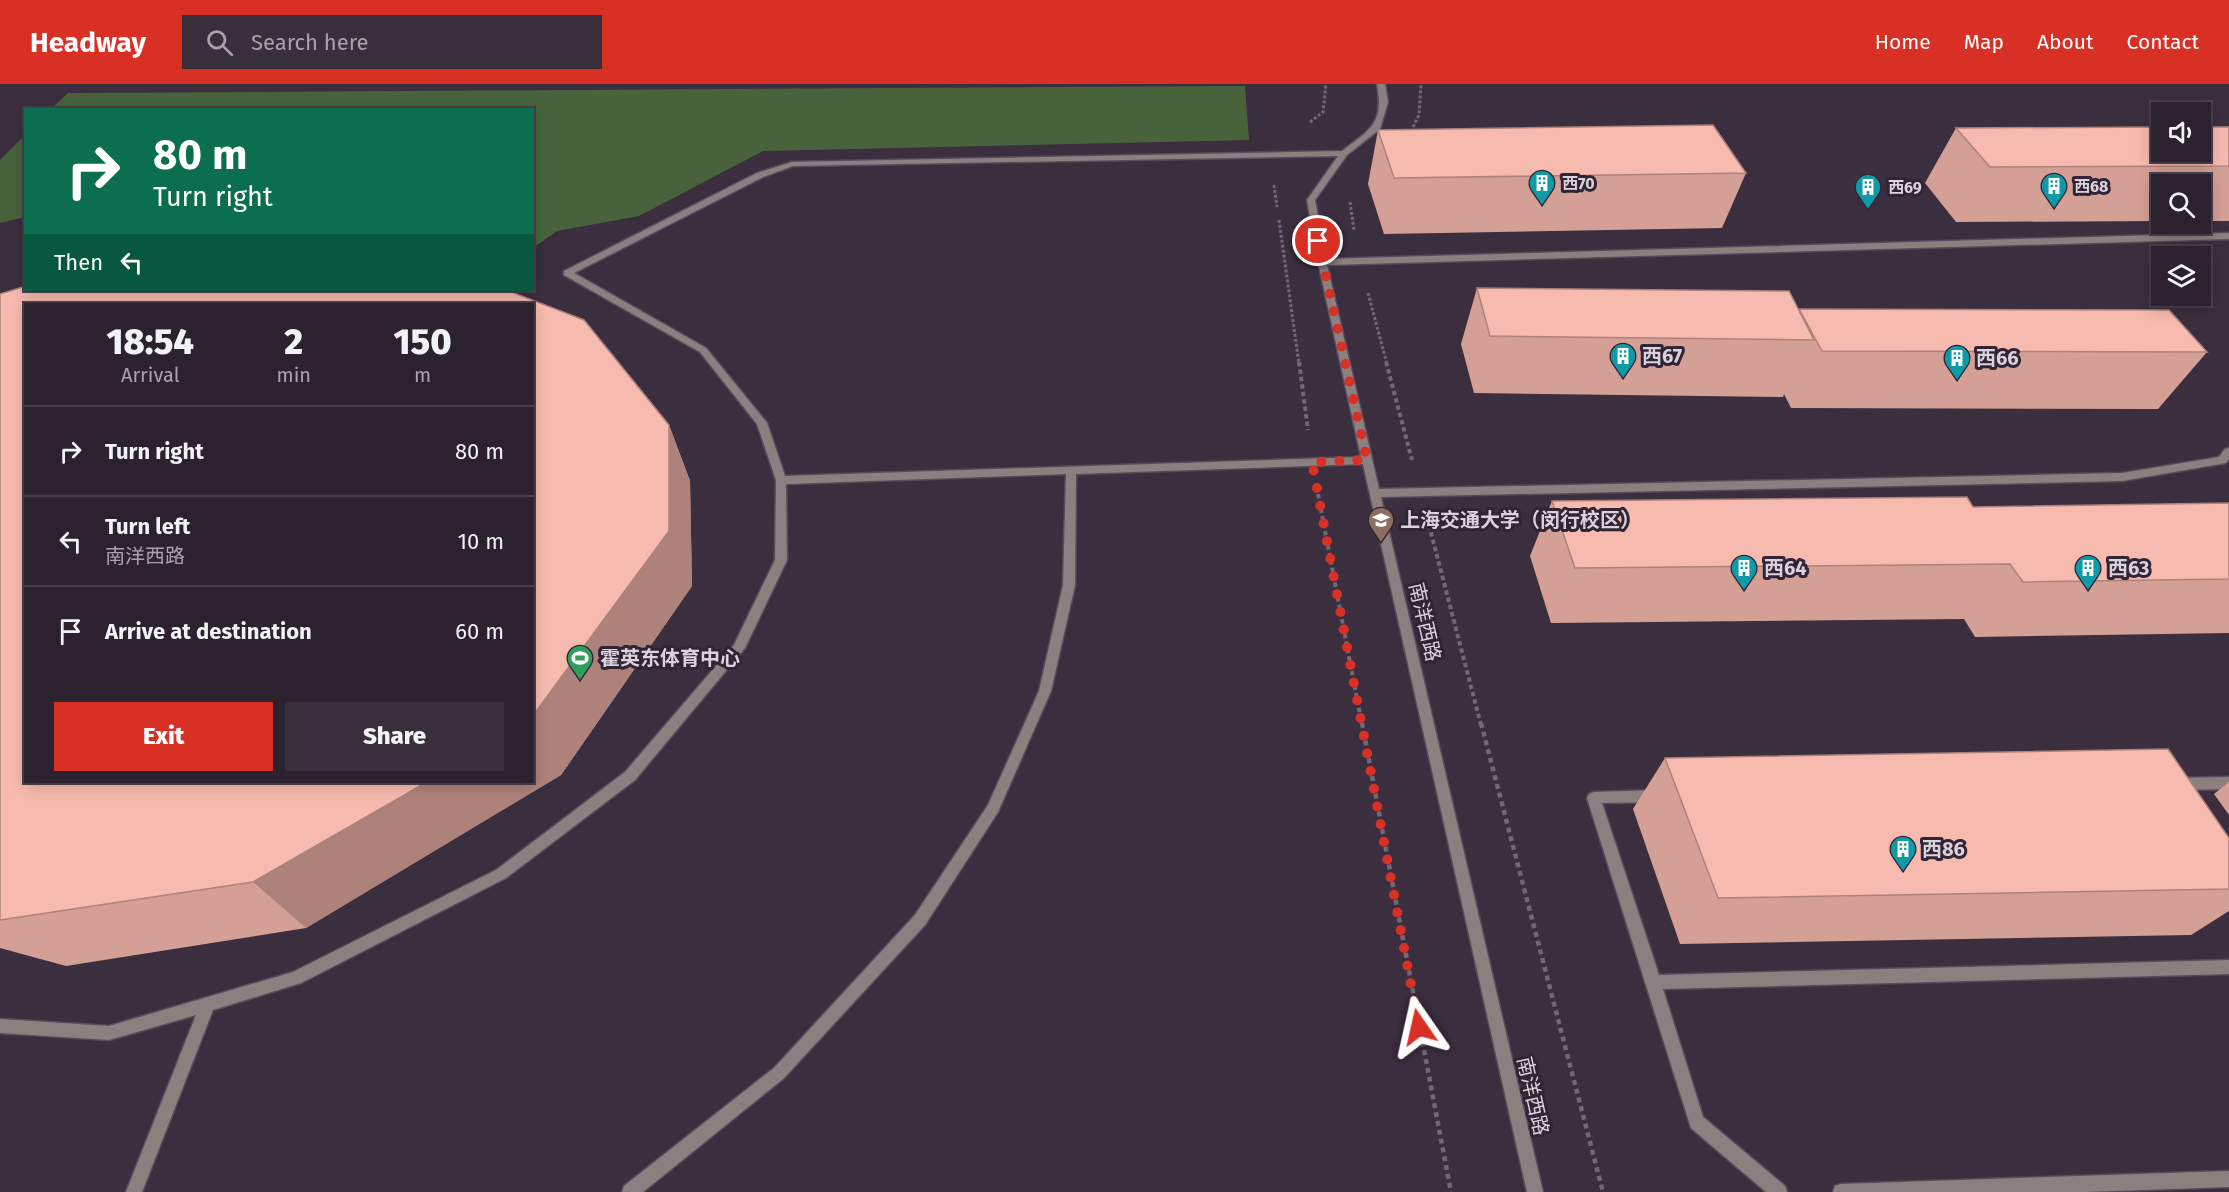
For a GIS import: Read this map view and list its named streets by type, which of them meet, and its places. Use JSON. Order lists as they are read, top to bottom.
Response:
{
  "streets": {
    "lane": ["南洋西路"]
  },
  "places": {
    "building": [
      "西70",
      "西68",
      "西69",
      "西67",
      "西66",
      "西64",
      "西63",
      "西86"
    ],
    "school or university": ["上海交通大学（闵行校区）"],
    "sports": ["霍英东体育中心"]
  },
  "page": {
    "header": "Headway",
    "search": "Search here",
    "nav": [
      "Home",
      "Map",
      "About",
      "Contact"
    ],
    "turn": ["80 m", "Turn right"],
    "then": "Then",
    "eta": [
      "18:54",
      "Arrival",
      "2",
      "min",
      "150",
      "m"
    ],
    "list": [
      {
        "name": "Turn right",
        "value": "80 m"
      },
      {
        "name": "Turn left",
        "note": "南洋西路",
        "value": "10 m"
      },
      {
        "name": "Arrive at destination",
        "value": "60 m"
      }
    ],
    "buttons": ["Exit", "Share"]
  }
}
